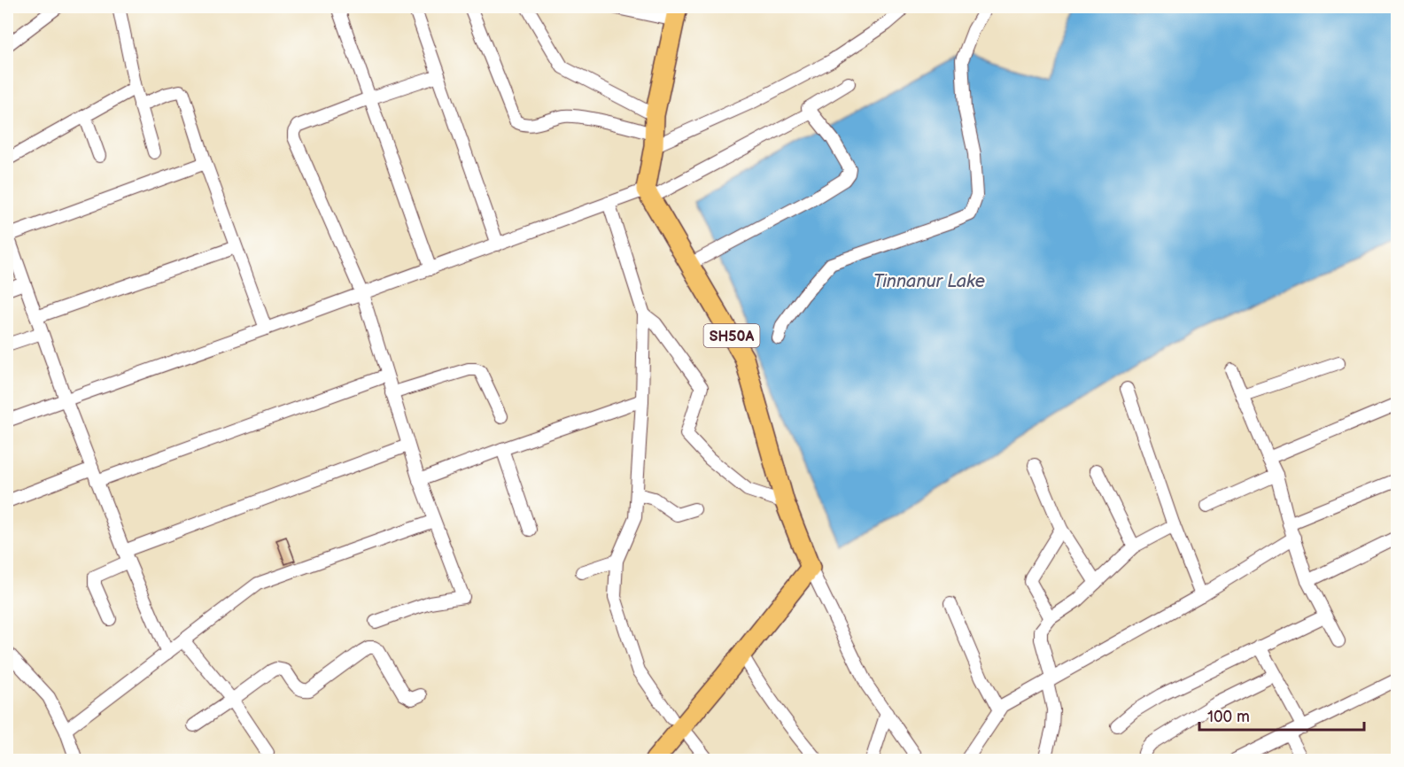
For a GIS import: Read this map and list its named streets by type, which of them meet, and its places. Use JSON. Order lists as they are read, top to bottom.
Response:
{
  "streets": {
    "main road": ["SH50A"]
  },
  "water": ["Tinnanur Lake"],
  "scale_bar": "100 m"
}
